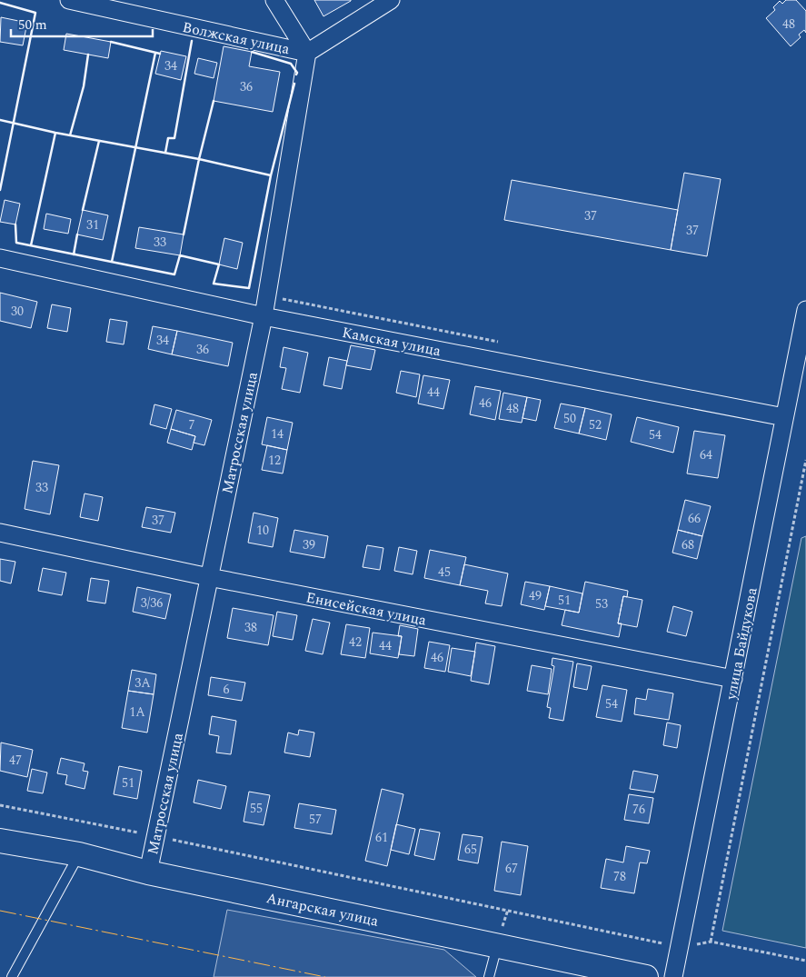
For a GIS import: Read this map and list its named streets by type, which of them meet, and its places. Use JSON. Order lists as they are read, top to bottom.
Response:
{
  "streets": {
    "main road": ["Ангарская улица"],
    "street": [
      "Волжская улица",
      "Камская улица",
      "Матросская улица",
      "Енисейская улица",
      "улица Байдукова"
    ]
  },
  "crossings": [
    ["Волжская улица", "Матросская улица"],
    ["Камская улица", "Матросская улица"],
    ["Камская улица", "улица Байдукова"],
    ["Матросская улица", "Енисейская улица"],
    ["Матросская улица", "Ангарская улица"],
    ["Енисейская улица", "улица Байдукова"]
  ],
  "house_numbers": [
    "48",
    "34",
    "36",
    "37",
    "31",
    "37",
    "33",
    "30",
    "34",
    "36",
    "44",
    "46",
    "48",
    "50",
    "7",
    "52",
    "14",
    "54",
    "64",
    "12",
    "33",
    "66",
    "37",
    "10",
    "39",
    "68",
    "45",
    "49",
    "51",
    "3/36",
    "53",
    "38",
    "42",
    "44",
    "46",
    "3А",
    "6",
    "54",
    "1А",
    "47",
    "51",
    "55",
    "76",
    "57",
    "61",
    "65",
    "67",
    "78"
  ],
  "scale_bar": "50 m"
}
